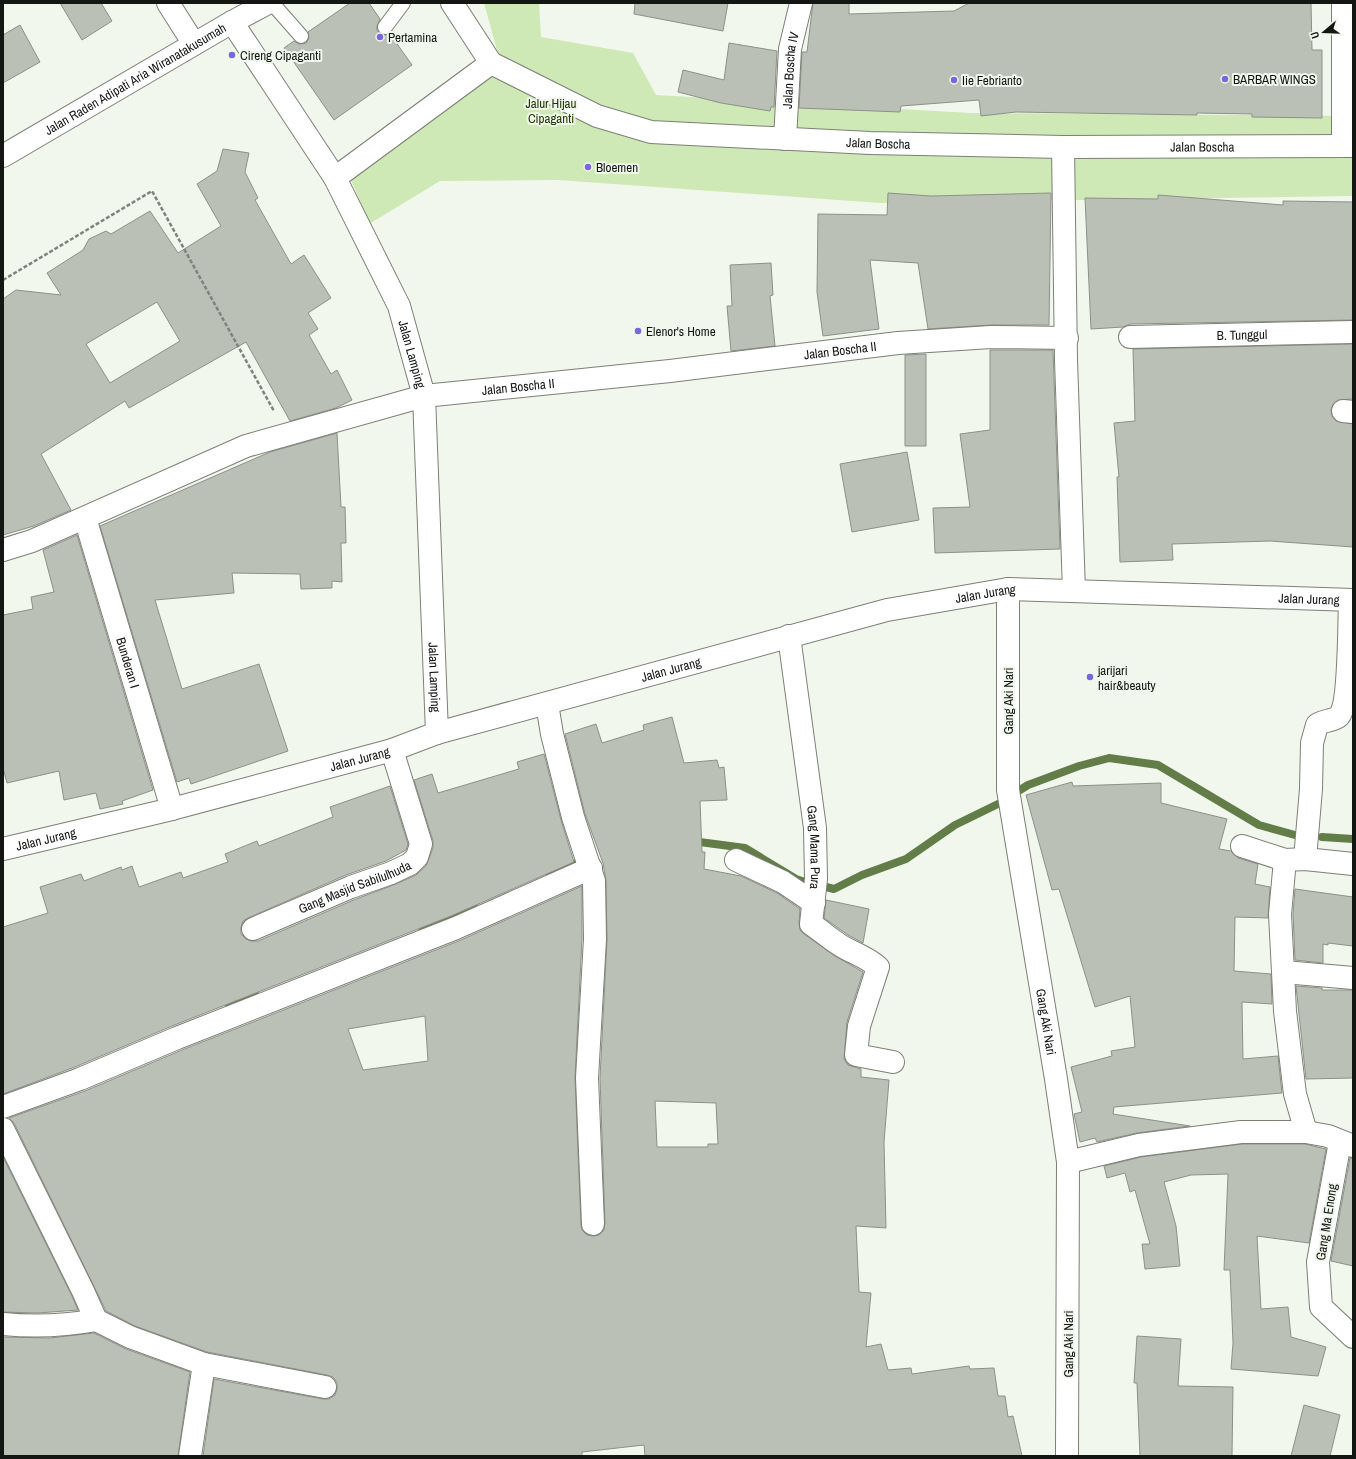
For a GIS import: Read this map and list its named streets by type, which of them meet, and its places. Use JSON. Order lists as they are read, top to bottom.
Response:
{
  "streets": {
    "street": [
      "Jalan Boscha IV",
      "Jalan Raden Adipati Aria Wiranatakusumah",
      "Jalan Boscha",
      "B. Tunggul",
      "Jalan Boscha II",
      "Jalan Lamping",
      "Jalan Jurang",
      "Bunderan I",
      "Gang Aki Nari",
      "Gang Mama Pura",
      "Gang Masjid Sabilulhuda",
      "Gang Ma Enong"
    ]
  },
  "crossings": [
    ["Jalan Boscha IV", "Jalan Boscha"],
    ["Jalan Raden Adipati Aria Wiranatakusumah", "Jalan Lamping"],
    ["Jalan Boscha II", "Jalan Lamping"],
    ["Jalan Boscha II", "Bunderan I"],
    ["Jalan Lamping", "Jalan Jurang"],
    ["Jalan Jurang", "Bunderan I"],
    ["Jalan Jurang", "Gang Aki Nari"],
    ["Jalan Jurang", "Gang Mama Pura"],
    ["Jalan Jurang", "Gang Masjid Sabilulhuda"]
  ],
  "parks": ["Jalur Hijau Cipaganti"],
  "places": [
    "Pertamina",
    "Cireng Cipaganti",
    "BARBAR WINGS",
    "Iie Febrianto",
    "Bloemen",
    "Elenor's Home",
    "jarijari hair&beauty"
  ],
  "north": "left"
}
